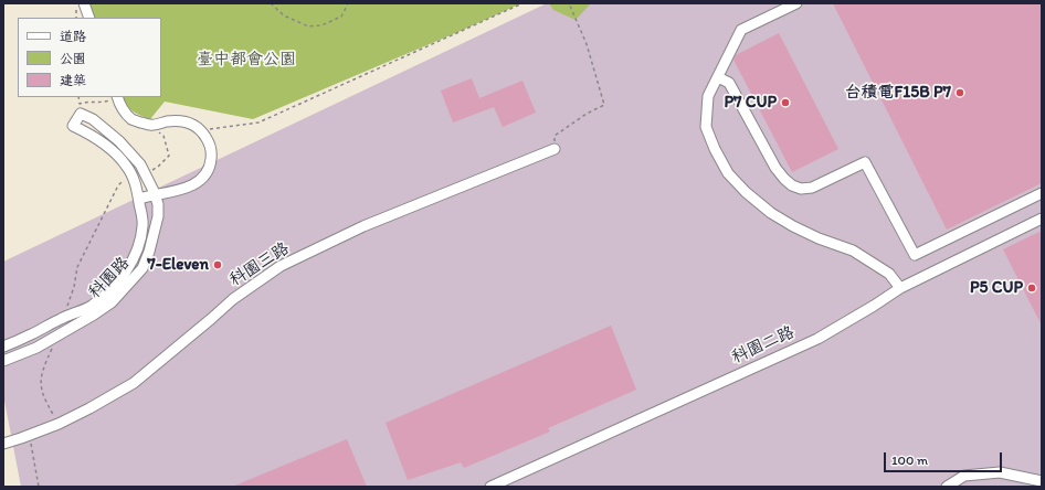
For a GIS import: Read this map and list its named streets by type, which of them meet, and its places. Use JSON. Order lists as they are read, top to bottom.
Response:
{
  "streets": {
    "street": ["科園三路", "科園路", "科園二路"]
  },
  "parks": ["臺中都會公園"],
  "places": [
    "台積電F15B P7",
    "P7 CUP",
    "7-Eleven",
    "P5 CUP"
  ],
  "legend": ["道路", "公園", "建築"],
  "scale_bar": "100 m"
}
